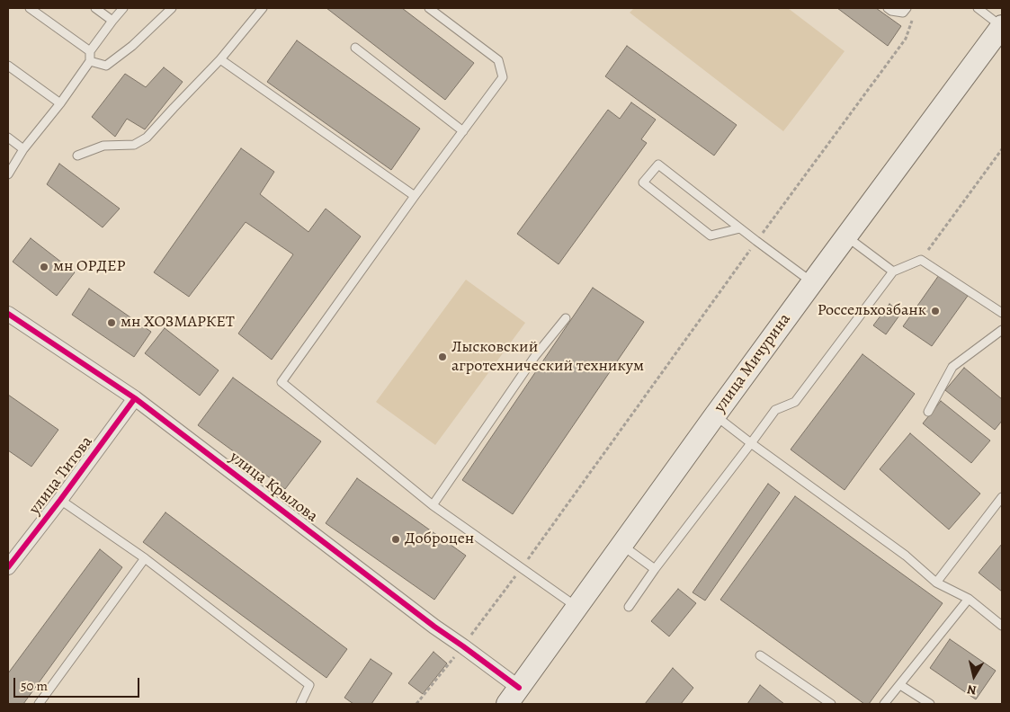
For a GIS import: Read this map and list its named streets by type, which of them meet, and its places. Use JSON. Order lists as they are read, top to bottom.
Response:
{
  "streets": {
    "main road": ["улица Мичурина"],
    "street": ["улица Титова", "улица Крылова"]
  },
  "crossings": [
    ["улица Мичурина", "улица Крылова"],
    ["улица Титова", "улица Крылова"]
  ],
  "places": [
    "мн ОРДЕР",
    "Россельхозбанк",
    "мн ХОЗМАРКЕТ",
    "Лысковский агротехнический техникум",
    "Доброцен"
  ],
  "scale_bar": "50 m",
  "north": "bottom"
}
